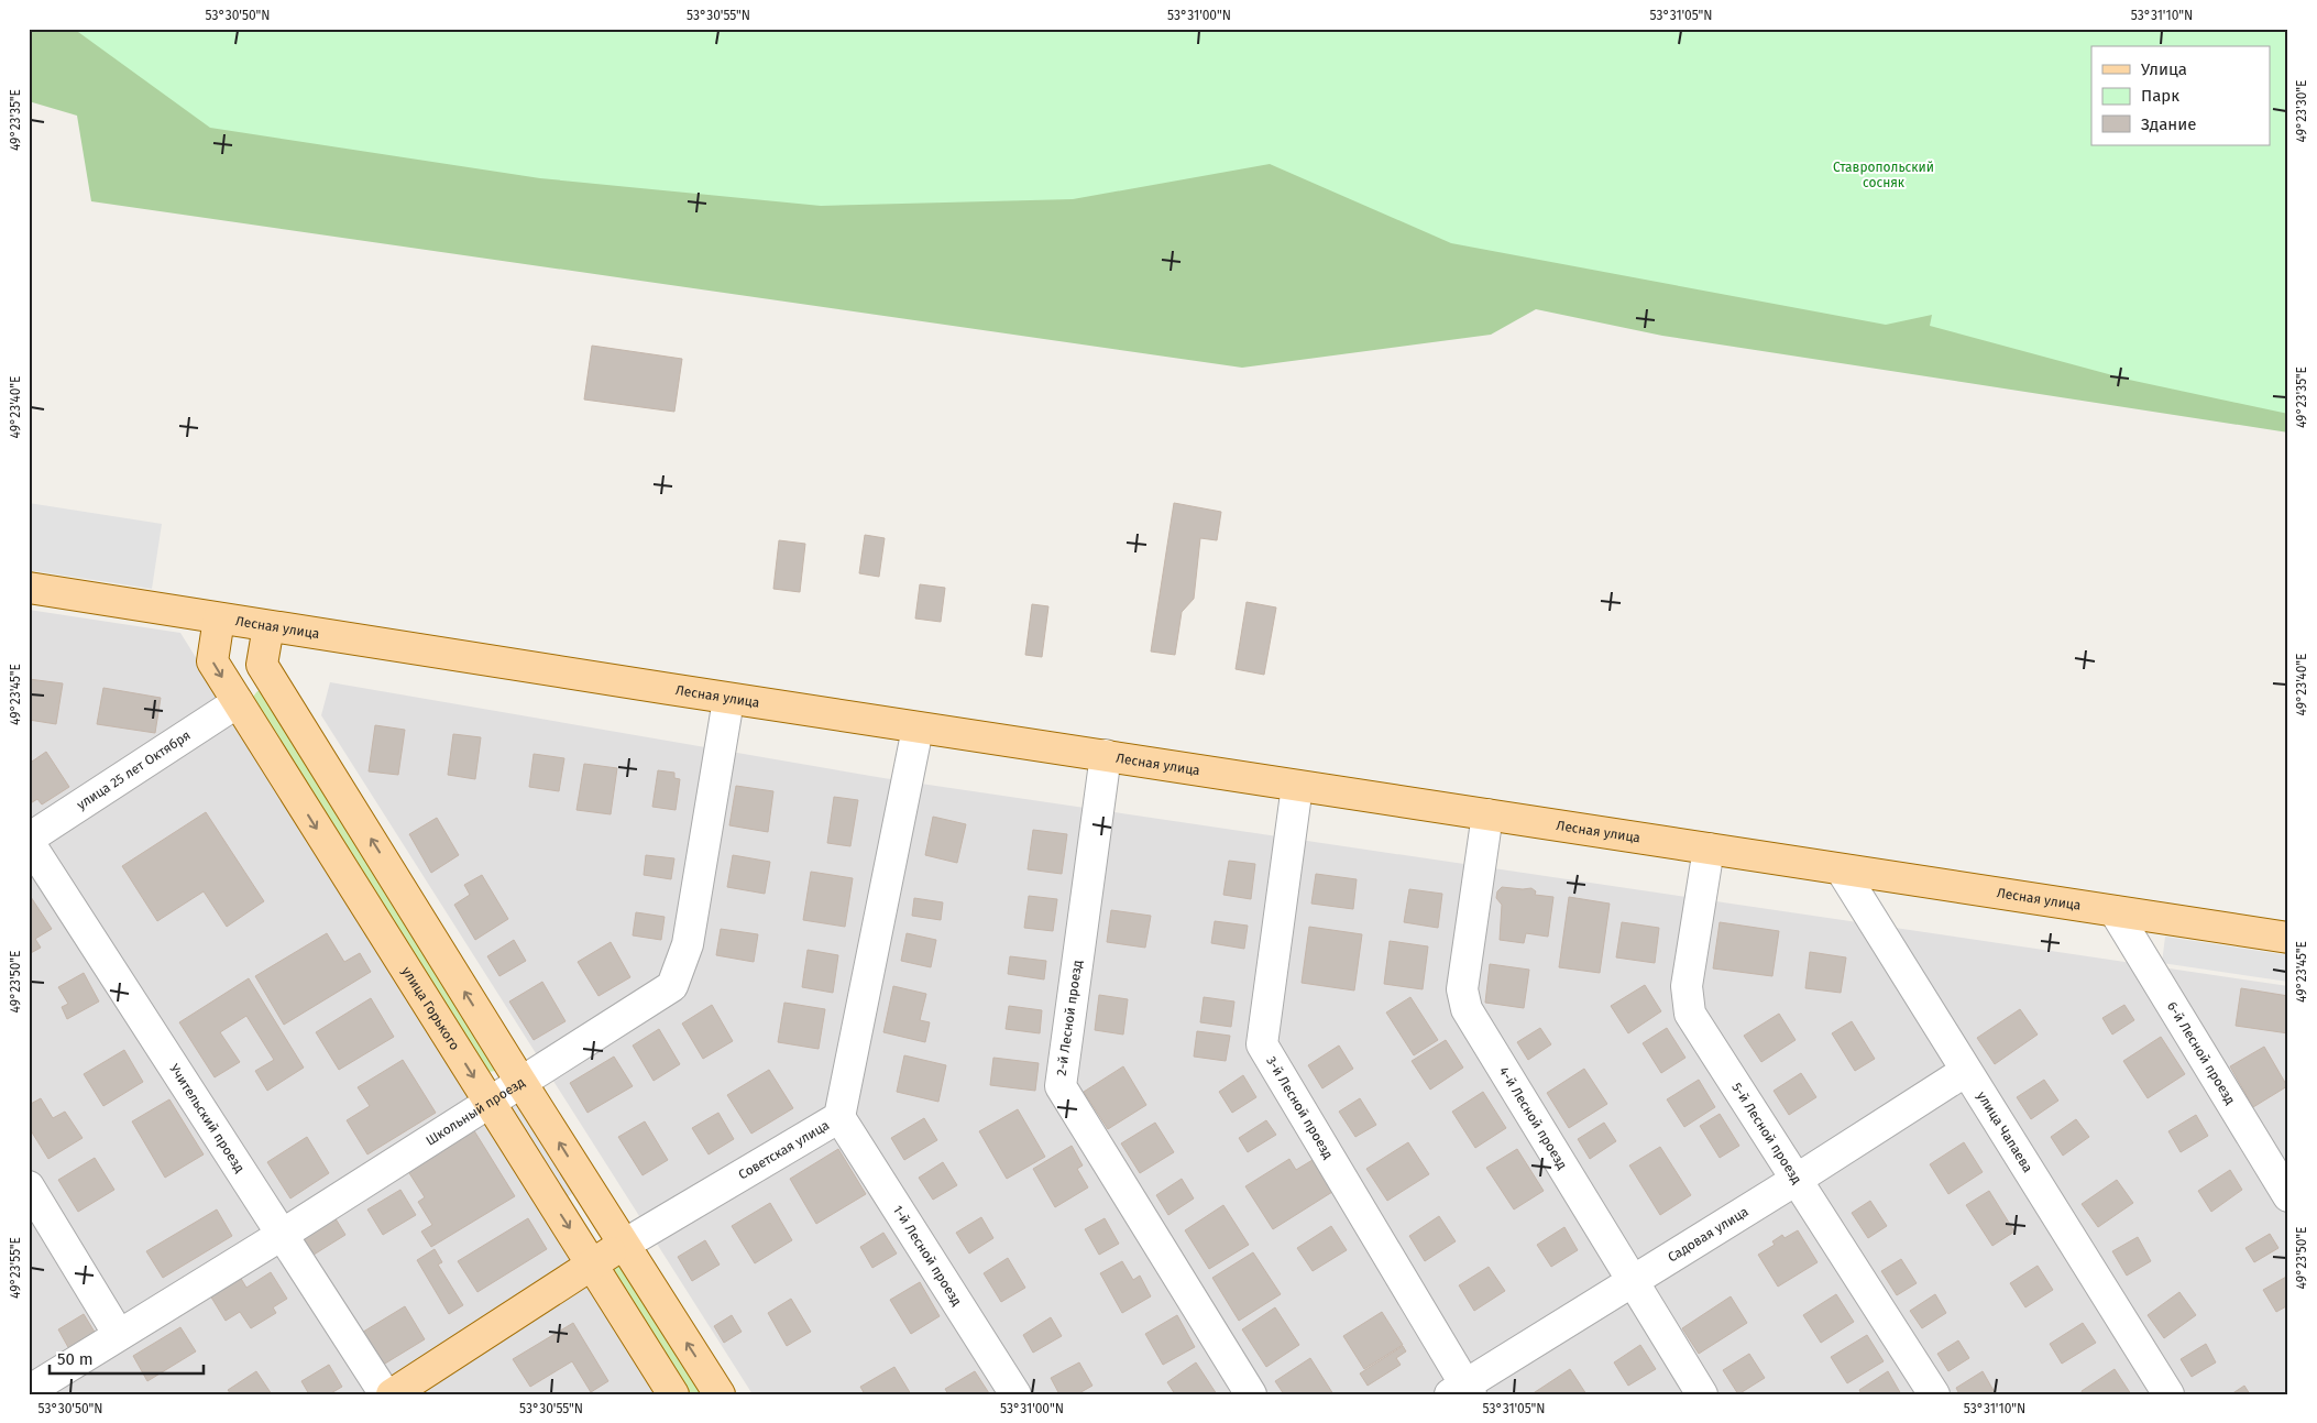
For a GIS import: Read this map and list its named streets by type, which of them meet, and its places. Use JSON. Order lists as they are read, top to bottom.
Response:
{
  "streets": {
    "main road": ["Лесная улица", "улица Горького", "Советская улица"],
    "street": [
      "улица 25 лет Октября",
      "2-й Лесной проезд",
      "6-й Лесной проезд",
      "3-й Лесной проезд",
      "Школьный проезд",
      "Учительский проезд",
      "4-й Лесной проезд",
      "улица Чапаева",
      "5-й Лесной проезд",
      "Садовая улица",
      "1-й Лесной проезд"
    ]
  },
  "crossings": [
    ["Лесная улица", "улица Горького"],
    ["Лесная улица", "2-й Лесной проезд"],
    ["Лесная улица", "6-й Лесной проезд"],
    ["Лесная улица", "3-й Лесной проезд"],
    ["Лесная улица", "Школьный проезд"],
    ["Лесная улица", "4-й Лесной проезд"],
    ["Лесная улица", "улица Чапаева"],
    ["Лесная улица", "5-й Лесной проезд"],
    ["Лесная улица", "Советская улица"],
    ["улица 25 лет Октября", "улица Горького"],
    ["улица 25 лет Октября", "Учительский проезд"],
    ["улица Горького", "Школьный проезд"],
    ["улица Горького", "Советская улица"],
    ["3-й Лесной проезд", "Садовая улица"],
    ["Школьный проезд", "Учительский проезд"],
    ["4-й Лесной проезд", "Садовая улица"],
    ["улица Чапаева", "Садовая улица"],
    ["5-й Лесной проезд", "Садовая улица"],
    ["Советская улица", "1-й Лесной проезд"]
  ],
  "parks": ["Ставропольский сосняк"],
  "legend": ["Улица", "Парк", "Здание"],
  "scale_bar": "50 m",
  "coordinates": [
    "53°30'50\"N",
    "53°30'55\"N",
    "53°31'00\"N",
    "53°31'05\"N",
    "53°31'10\"N",
    "49°23'30\"E",
    "49°23'35\"E",
    "49°23'40\"E",
    "49°23'45\"E",
    "49°23'50\"E",
    "49°23'55\"E"
  ]
}
